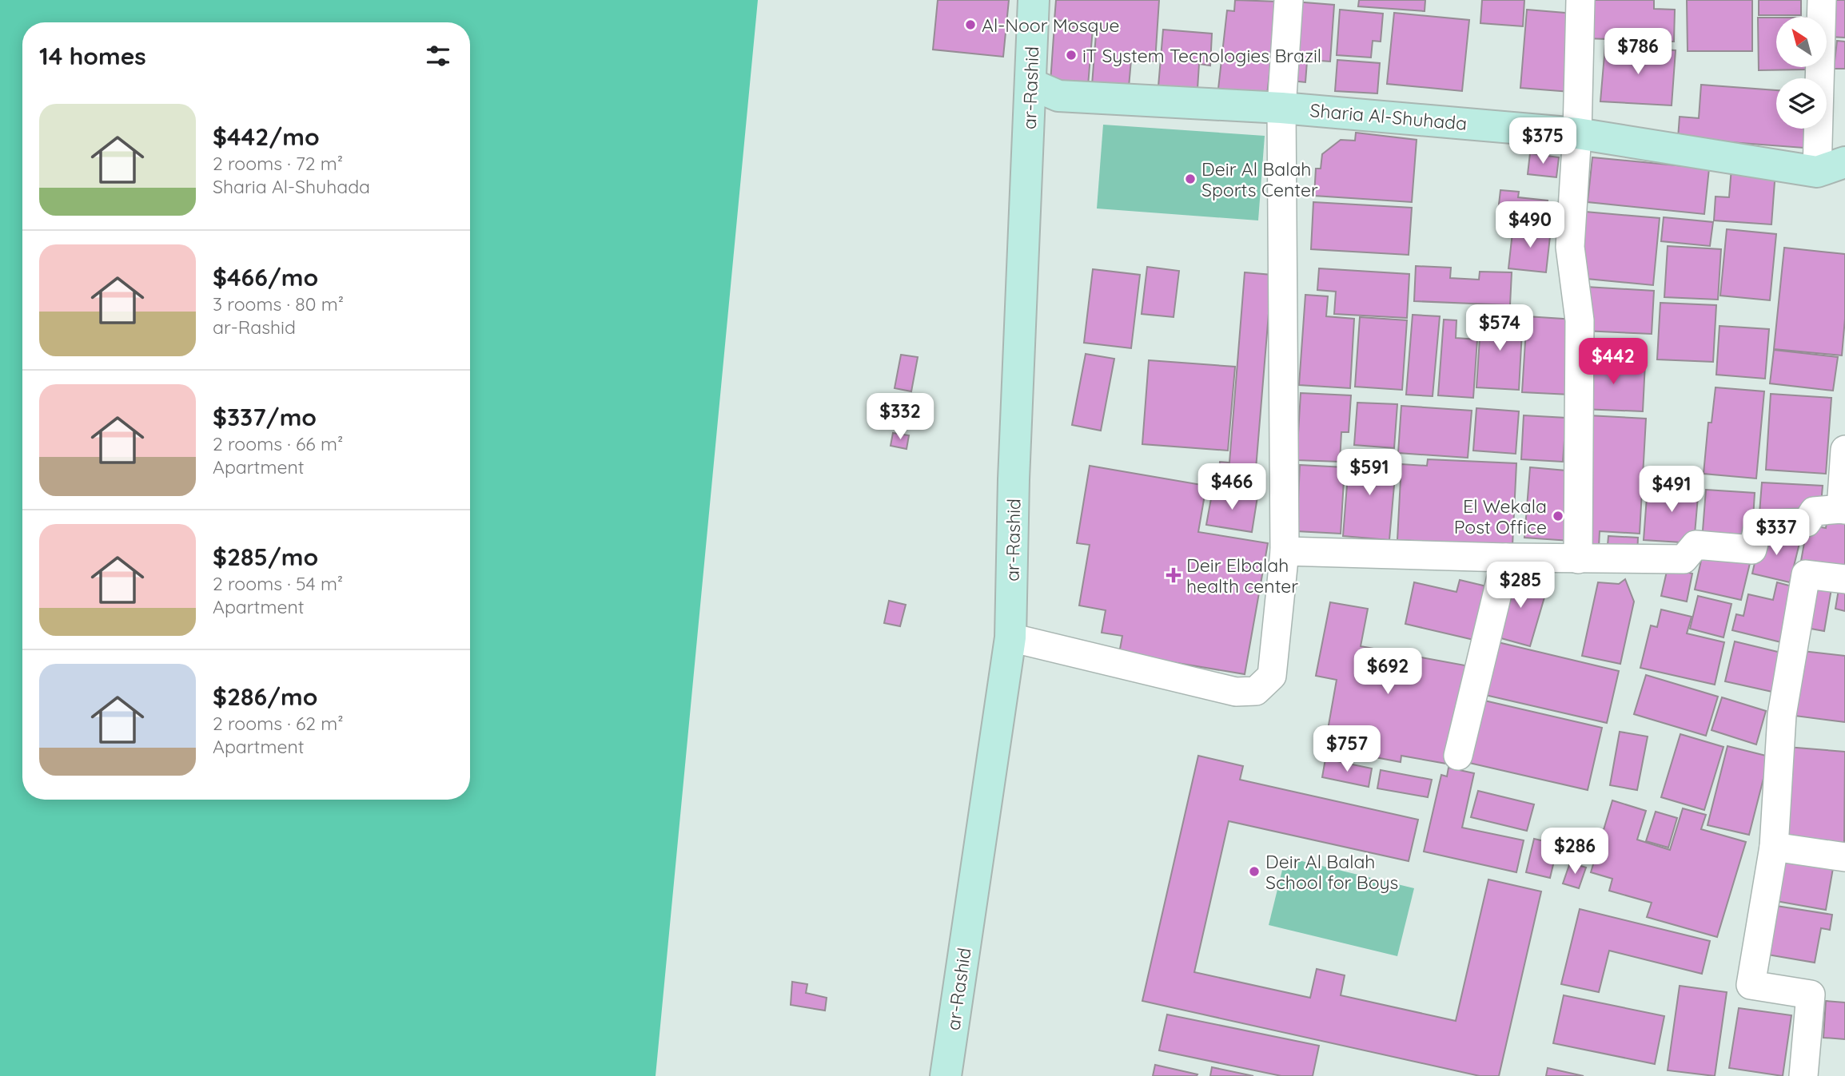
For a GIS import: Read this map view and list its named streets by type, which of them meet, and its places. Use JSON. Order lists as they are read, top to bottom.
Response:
{
  "streets": {
    "main road": ["ar-Rashid", "Sharia Al-Shuhada"]
  },
  "crossings": [
    ["ar-Rashid", "Sharia Al-Shuhada"]
  ],
  "places": {
    "other": [
      "Al-Noor Mosque",
      "iT System Tecnologies Brazil",
      "Deir Al Balah Sports Center",
      "El Wekala Post Office",
      "Deir Al Balah School for Boys"
    ],
    "health": ["Deir Elbalah health center"]
  },
  "north": "top left",
  "page": {
    "heading": "14 homes",
    "price": [
      "$786",
      "$375",
      "$490",
      "$574",
      "$442",
      "$332",
      "$591",
      "$466",
      "$491",
      "$337",
      "$285",
      "$692",
      "$757",
      "$286"
    ],
    "list": [
      {
        "name": "$442/mo",
        "note": "2 rooms · 72 m² · Sharia Al-Shuhada"
      },
      {
        "name": "$466/mo",
        "note": "3 rooms · 80 m² · ar-Rashid"
      },
      {
        "name": "$337/mo",
        "note": "2 rooms · 66 m² · Apartment"
      },
      {
        "name": "$285/mo",
        "note": "2 rooms · 54 m² · Apartment"
      },
      {
        "name": "$286/mo",
        "note": "2 rooms · 62 m² · Apartment"
      }
    ]
  }
}
